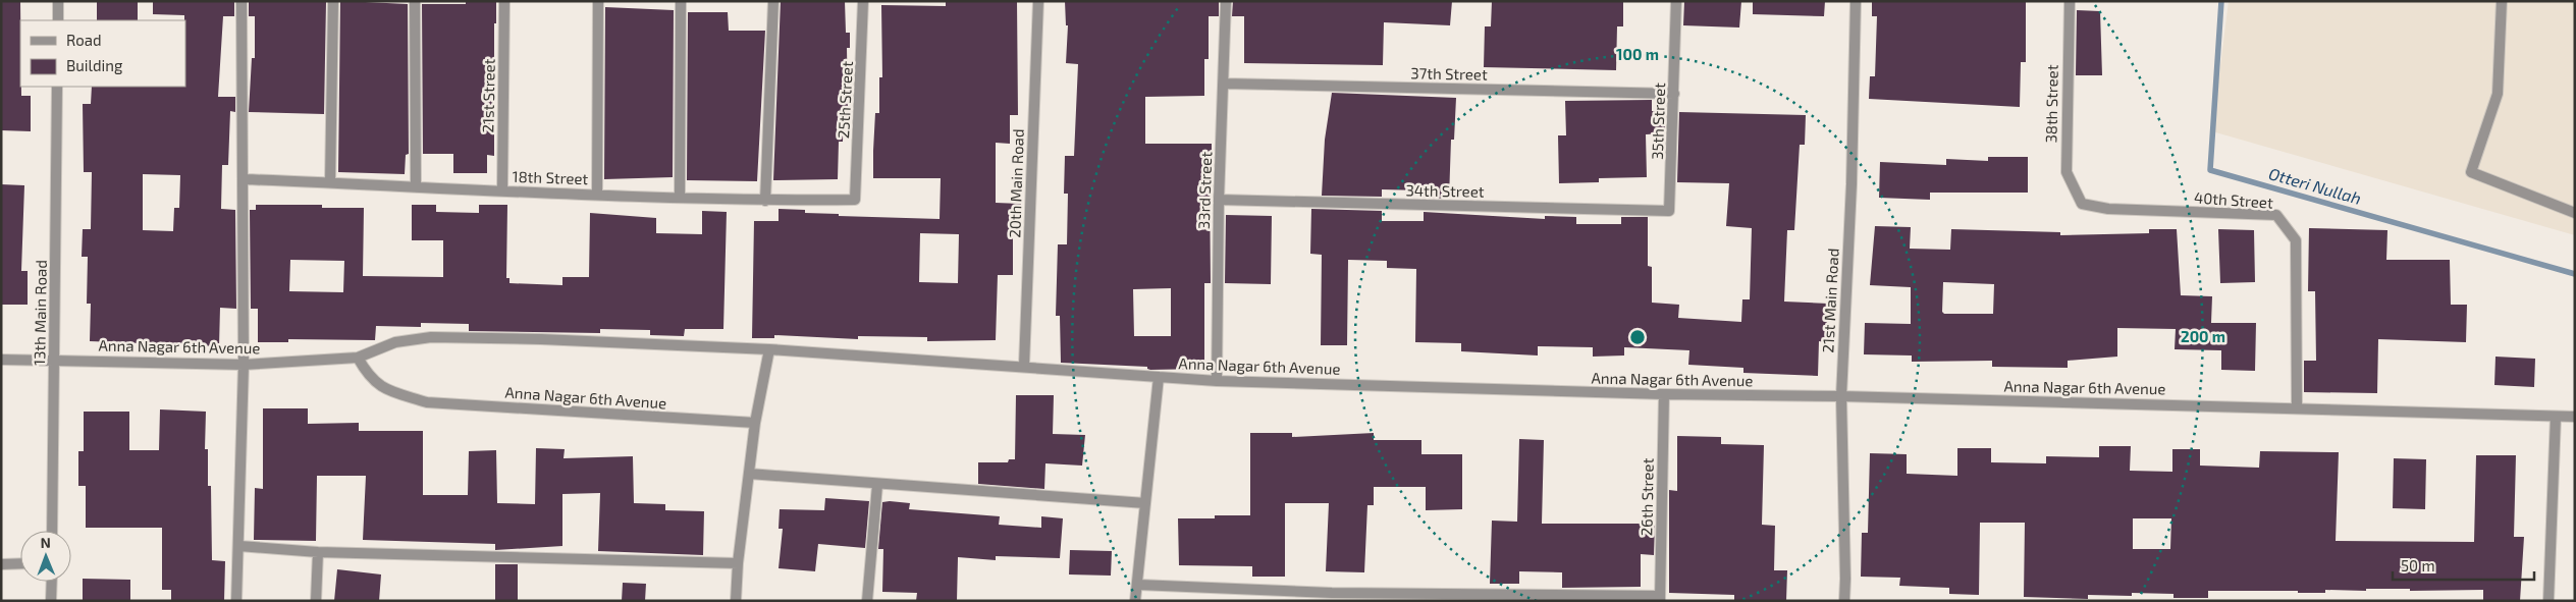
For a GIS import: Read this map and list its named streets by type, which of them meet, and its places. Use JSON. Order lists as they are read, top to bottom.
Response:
{
  "streets": {
    "street": [
      "37th Street",
      "21st Street",
      "25th Street",
      "38th Street",
      "35th Street",
      "18th Street",
      "20th Main Road",
      "33rd Street",
      "34th Street",
      "40th Street",
      "21st Main Road",
      "13th Main Road",
      "Anna Nagar 6th Avenue",
      "26th Street"
    ]
  },
  "crossings": [
    ["37th Street", "35th Street"],
    ["37th Street", "33rd Street"],
    ["21st Street", "18th Street"],
    ["25th Street", "18th Street"],
    ["38th Street", "40th Street"],
    ["35th Street", "34th Street"],
    ["20th Main Road", "Anna Nagar 6th Avenue"],
    ["33rd Street", "34th Street"],
    ["33rd Street", "Anna Nagar 6th Avenue"],
    ["40th Street", "Anna Nagar 6th Avenue"],
    ["21st Main Road", "Anna Nagar 6th Avenue"],
    ["13th Main Road", "Anna Nagar 6th Avenue"],
    ["Anna Nagar 6th Avenue", "26th Street"]
  ],
  "water": ["Otteri Nullah"],
  "legend": ["Road", "Building"],
  "scale_bar": "50 m",
  "north": "top",
  "rings": ["100 m", "200 m"]
}
